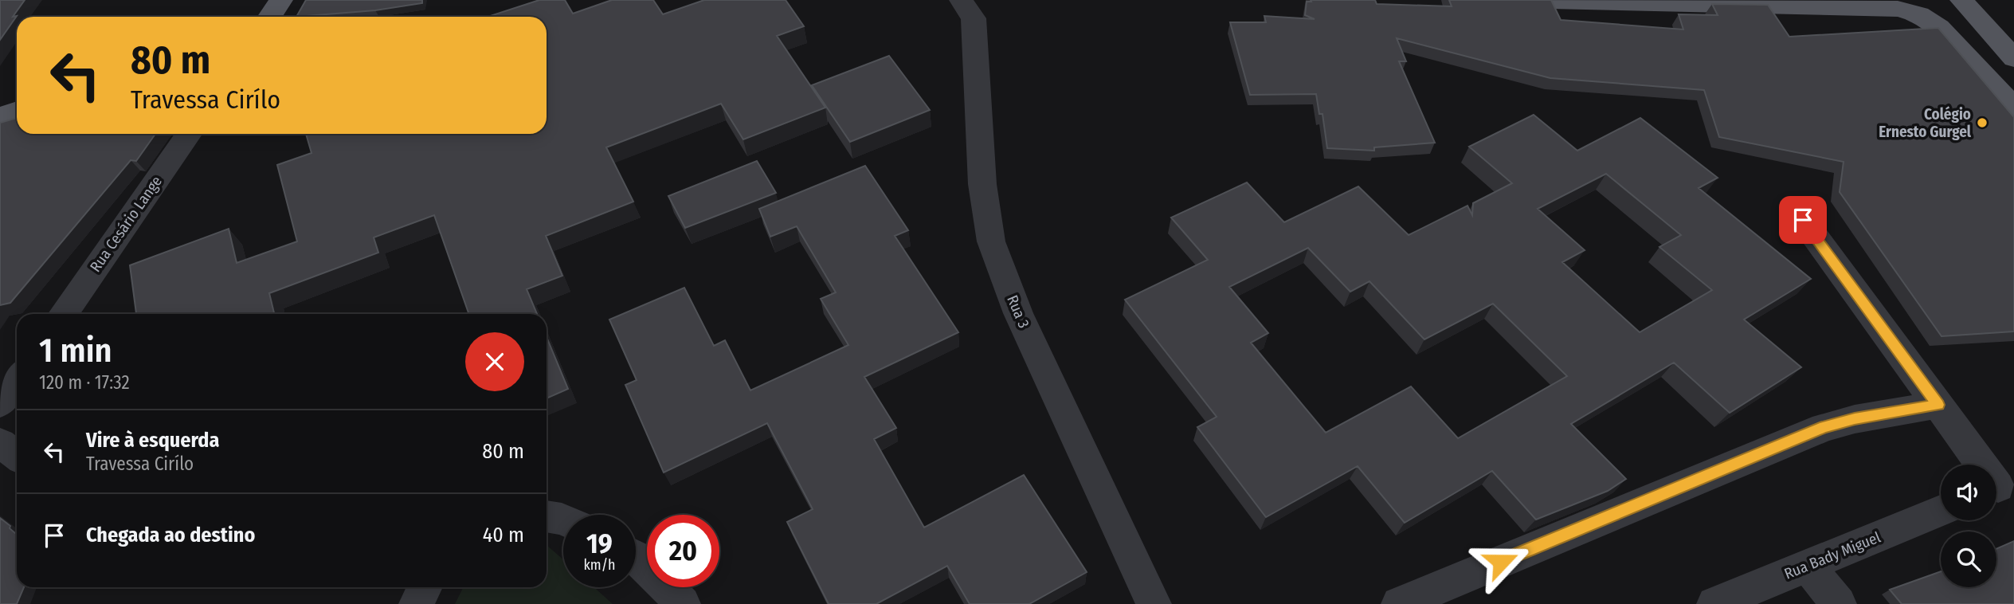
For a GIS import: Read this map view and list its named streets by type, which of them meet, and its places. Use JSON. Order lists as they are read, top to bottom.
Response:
{
  "streets": {
    "street": ["Rua Cesário Lange", "Rua 3", "Rua Bady Miguel"]
  },
  "places": ["Colégio Ernesto Gurgel"],
  "page": {
    "turn": ["80 m", "Travessa Cirílo"],
    "heading": ["1 min", "120 m · 17:32"],
    "list": [
      {
        "name": "Vire à esquerda",
        "note": "Travessa Cirílo",
        "value": "80 m"
      },
      {
        "name": "Chegada ao destino",
        "value": "40 m"
      }
    ],
    "speed": "19 km/h",
    "limit": "20"
  }
}
